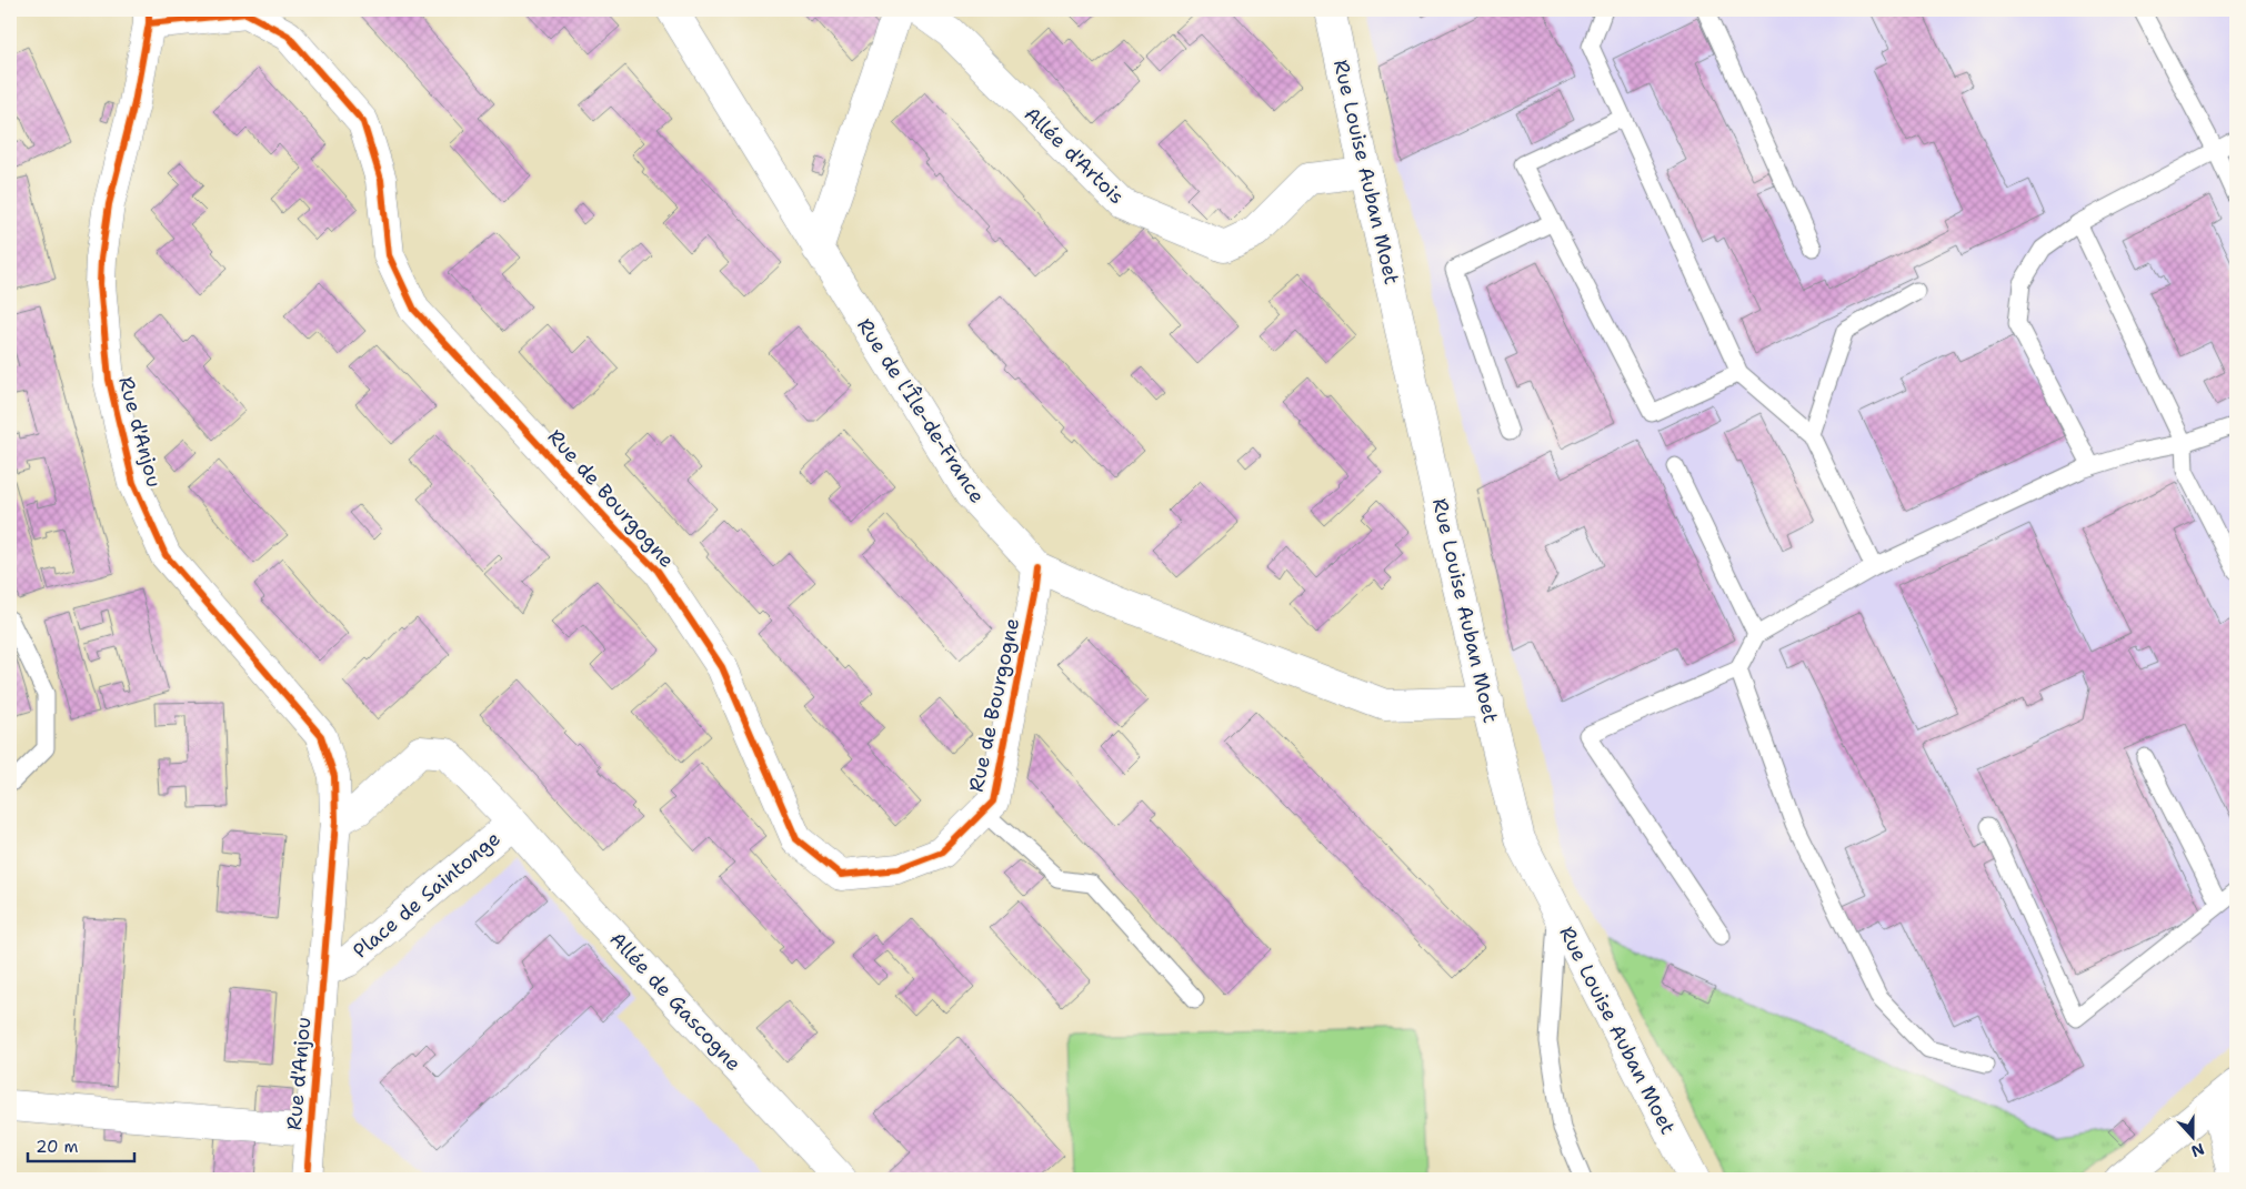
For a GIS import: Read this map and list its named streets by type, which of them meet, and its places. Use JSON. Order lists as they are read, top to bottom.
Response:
{
  "streets": {
    "street": [
      "Allée d'Artois",
      "Rue Louise Auban Moet",
      "Rue de l'Île-de-France",
      "Rue d'Anjou",
      "Rue de Bourgogne",
      "Place de Saintonge",
      "Allée de Gascogne"
    ]
  },
  "crossings": [
    ["Allée d'Artois", "Rue Louise Auban Moet"],
    ["Rue Louise Auban Moet", "Rue de l'Île-de-France"],
    ["Rue de l'Île-de-France", "Rue de Bourgogne"],
    ["Rue d'Anjou", "Rue de Bourgogne"],
    ["Rue d'Anjou", "Place de Saintonge"],
    ["Place de Saintonge", "Allée de Gascogne"]
  ],
  "scale_bar": "20 m",
  "north": "bottom"
}
